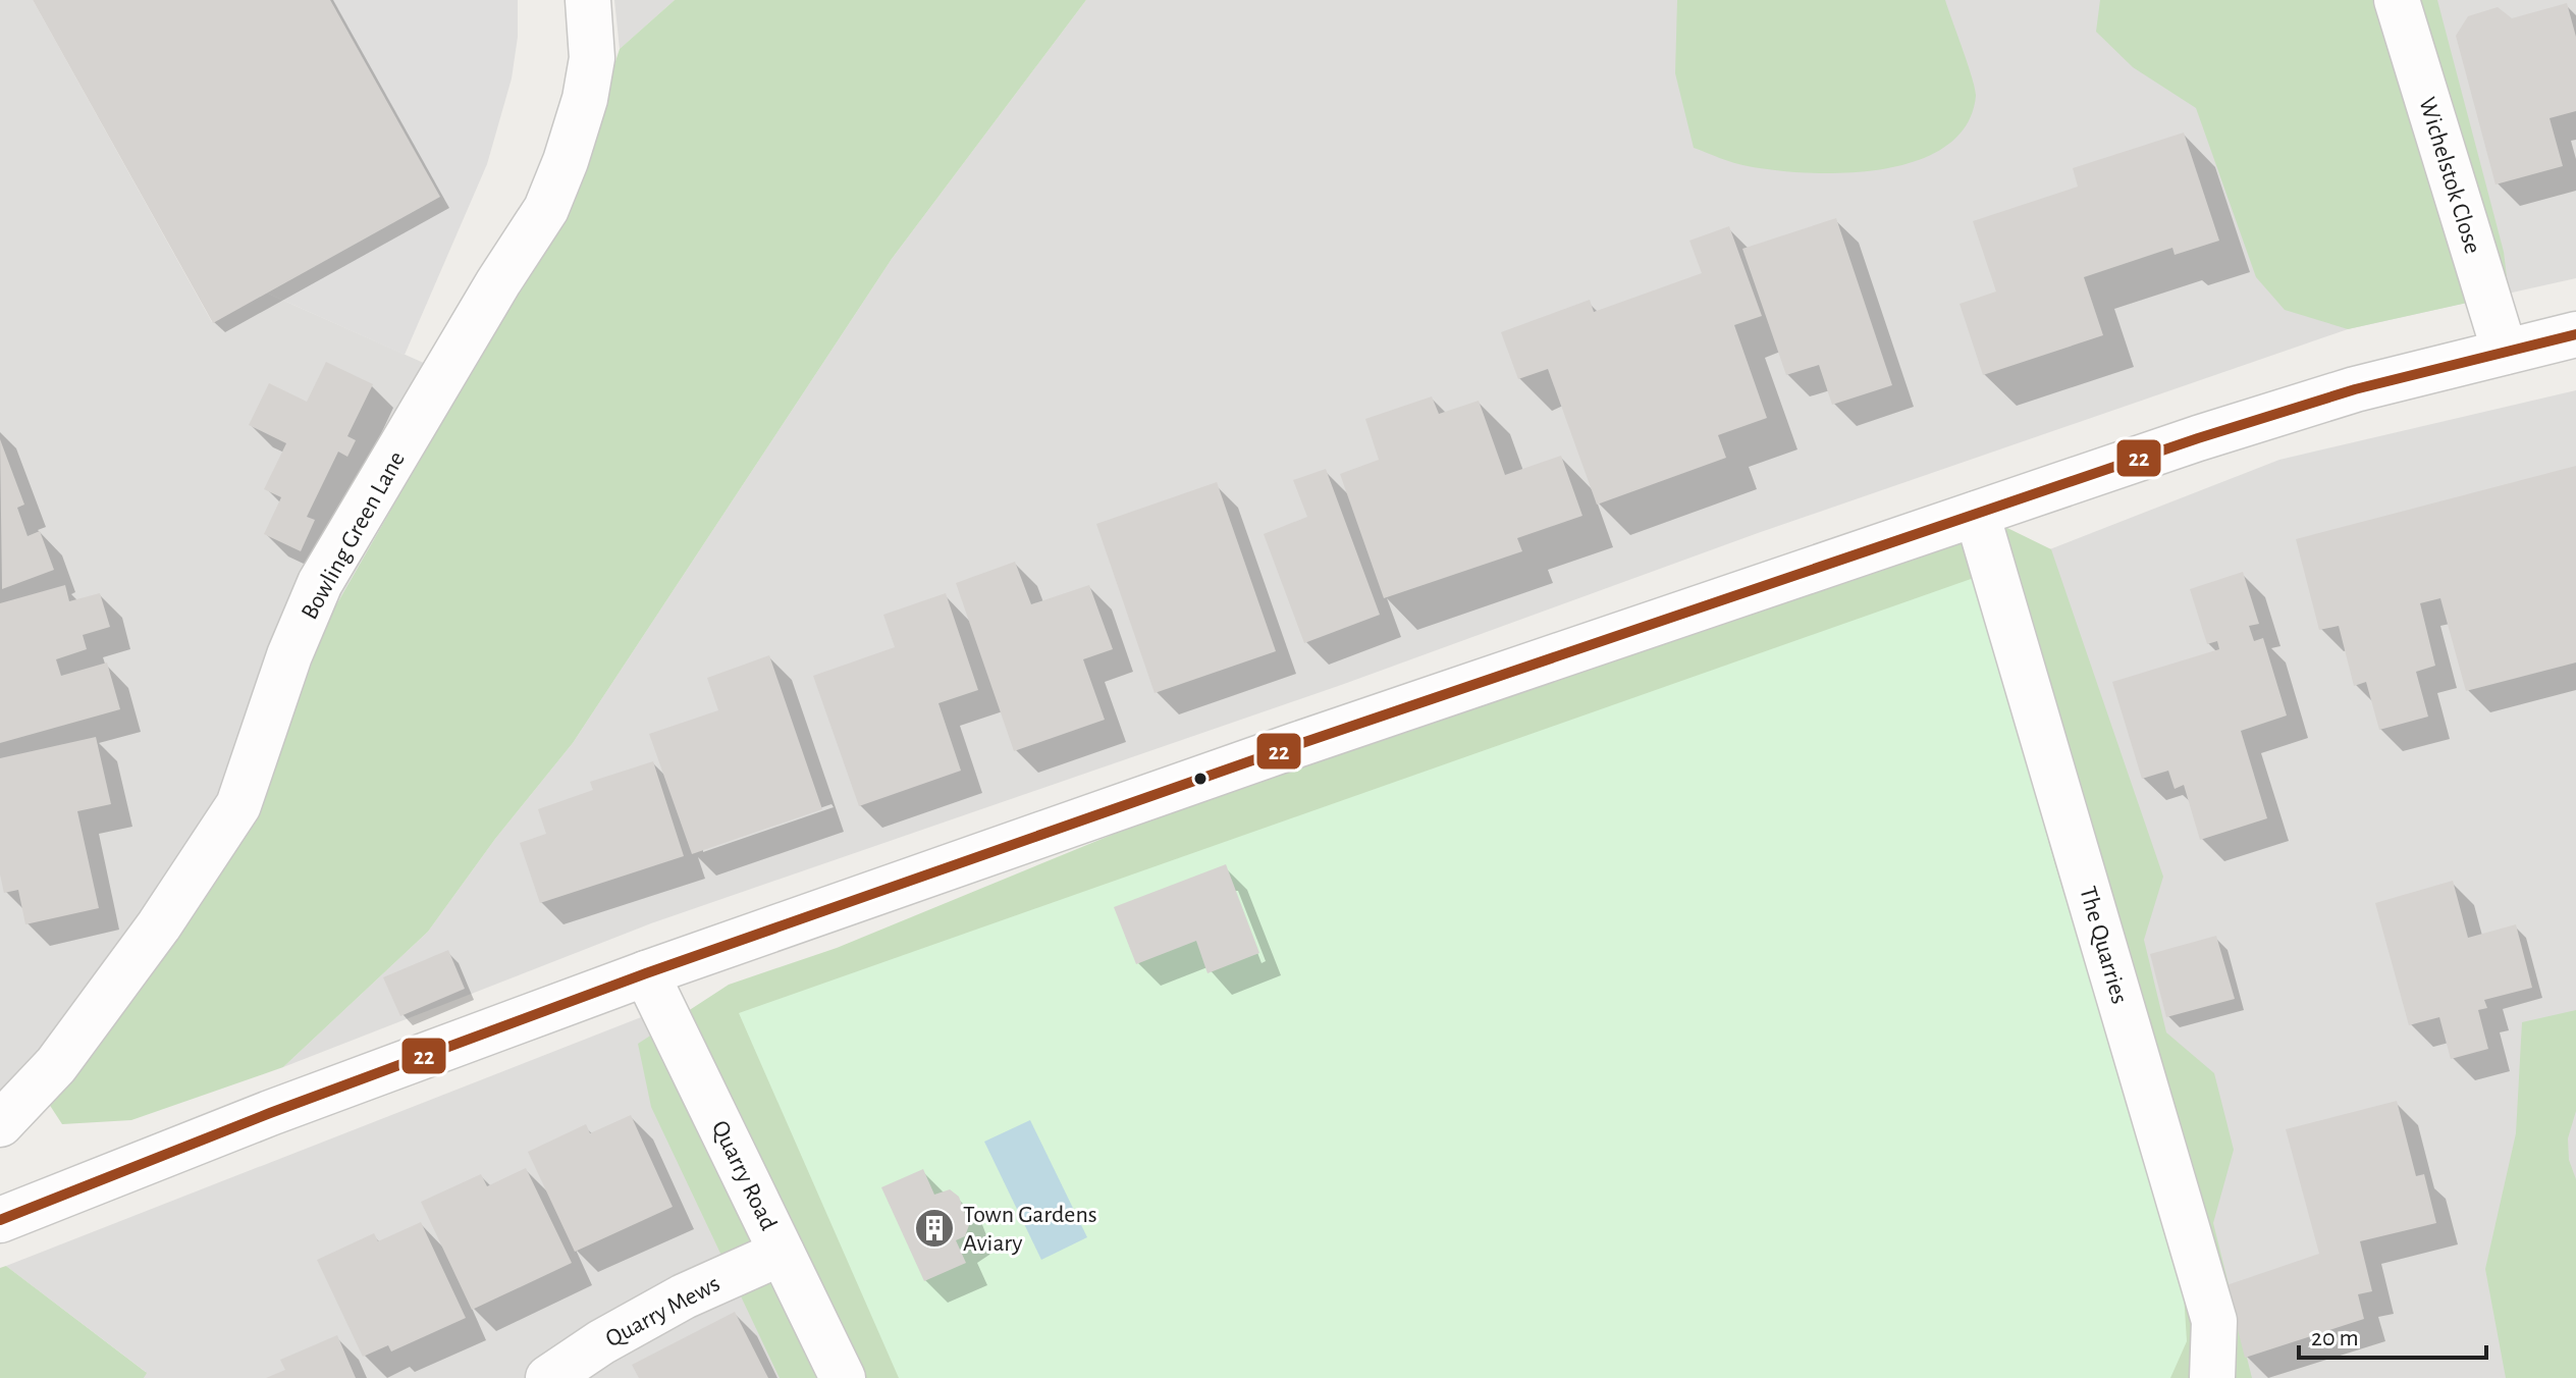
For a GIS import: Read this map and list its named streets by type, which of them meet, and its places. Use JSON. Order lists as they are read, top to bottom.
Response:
{
  "streets": {
    "street": [
      "Wichelstok Close",
      "Bowling Green Lane",
      "The Quarries",
      "Quarry Road",
      "Quarry Mews"
    ]
  },
  "crossings": [
    ["Quarry Road", "Quarry Mews"]
  ],
  "places": {
    "building": ["Town Gardens Aviary"]
  },
  "lines": ["transit line 22"],
  "scale_bar": "20 m"
}
